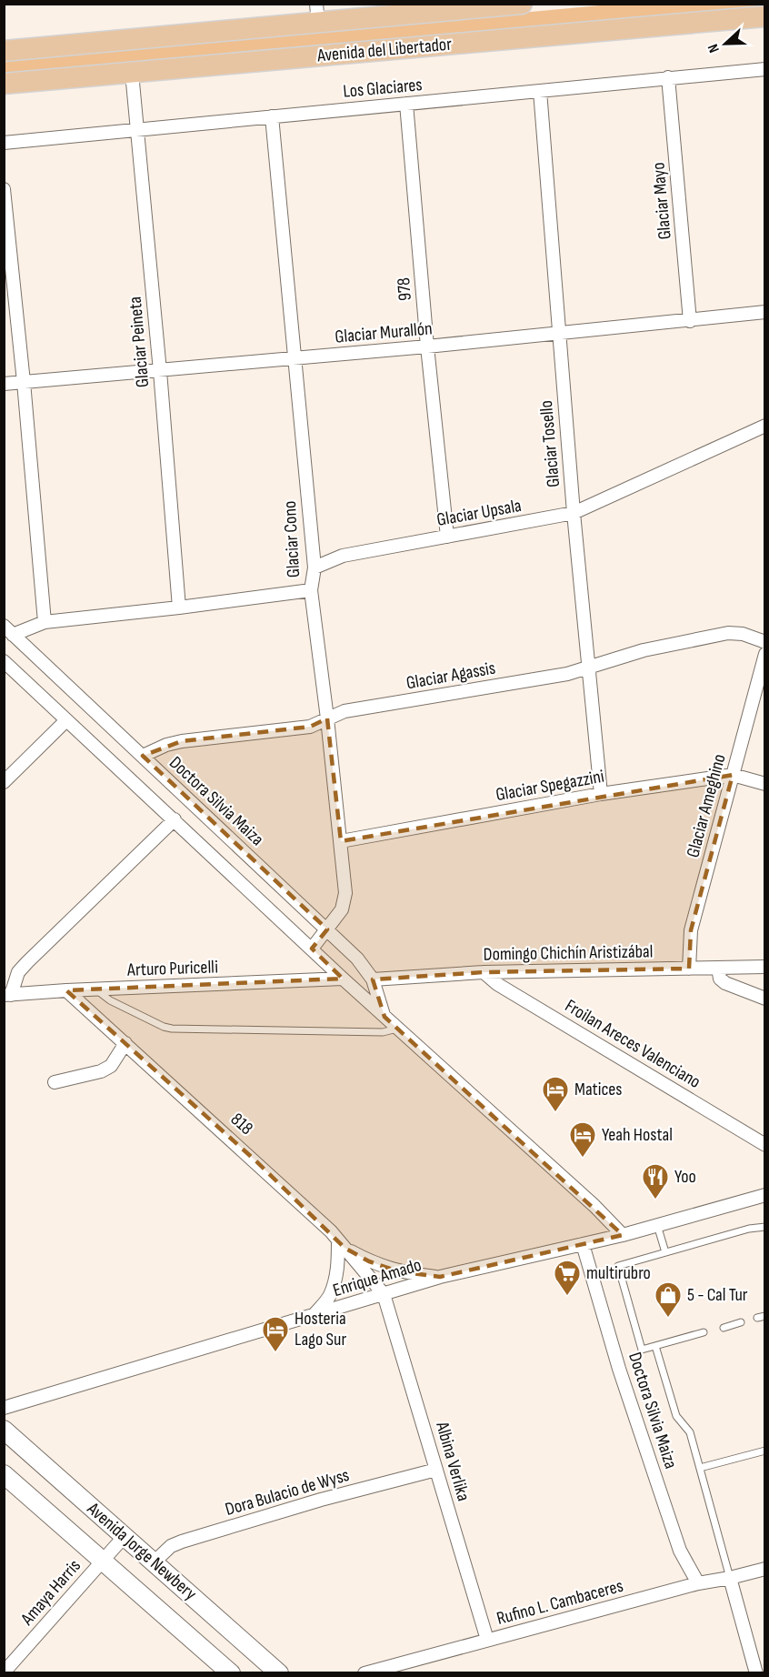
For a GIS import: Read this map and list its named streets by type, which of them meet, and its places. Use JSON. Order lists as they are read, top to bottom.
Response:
{
  "streets": {
    "main road": ["Avenida del Libertador"],
    "street": [
      "Los Glaciares",
      "Glaciar Mayo",
      "978",
      "Glaciar Murallón",
      "Glaciar Peineta",
      "Glaciar Tosello",
      "Glaciar Upsala",
      "Glaciar Cono",
      "Glaciar Agassis",
      "Glaciar Spegazzini",
      "Doctora Silvia Maiza",
      "Glaciar Ameghino",
      "Domingo Chichín Aristizábal",
      "Arturo Puricelli",
      "Froilan Areces Valenciano",
      "818",
      "Enrique Amado",
      "Albina Verlika",
      "Dora Bulacio de Wyss",
      "Avenida Jorge Newbery",
      "Amaya Harris",
      "Rufino L. Cambaceres"
    ]
  },
  "crossings": [
    ["Avenida del Libertador", "Glaciar Peineta"],
    ["Los Glaciares", "Glaciar Mayo"],
    ["Los Glaciares", "978"],
    ["Los Glaciares", "Glaciar Peineta"],
    ["Los Glaciares", "Glaciar Tosello"],
    ["Los Glaciares", "Glaciar Cono"],
    ["Glaciar Mayo", "Glaciar Murallón"],
    ["978", "Glaciar Murallón"],
    ["978", "Glaciar Upsala"],
    ["Glaciar Murallón", "Glaciar Peineta"],
    ["Glaciar Murallón", "Glaciar Tosello"],
    ["Glaciar Murallón", "Glaciar Cono"],
    ["Glaciar Tosello", "Glaciar Upsala"],
    ["Glaciar Tosello", "Glaciar Agassis"],
    ["Glaciar Tosello", "Glaciar Spegazzini"],
    ["Glaciar Upsala", "Glaciar Cono"],
    ["Glaciar Cono", "Glaciar Agassis"],
    ["Glaciar Cono", "Glaciar Spegazzini"],
    ["Glaciar Cono", "Doctora Silvia Maiza"],
    ["Glaciar Agassis", "Doctora Silvia Maiza"],
    ["Glaciar Spegazzini", "Glaciar Ameghino"],
    ["Doctora Silvia Maiza", "Domingo Chichín Aristizábal"],
    ["Doctora Silvia Maiza", "Arturo Puricelli"],
    ["Doctora Silvia Maiza", "Enrique Amado"],
    ["Doctora Silvia Maiza", "Rufino L. Cambaceres"],
    ["Glaciar Ameghino", "Domingo Chichín Aristizábal"],
    ["Domingo Chichín Aristizábal", "Froilan Areces Valenciano"],
    ["Arturo Puricelli", "818"],
    ["818", "Enrique Amado"],
    ["818", "Albina Verlika"],
    ["Enrique Amado", "Albina Verlika"],
    ["Albina Verlika", "Dora Bulacio de Wyss"],
    ["Albina Verlika", "Rufino L. Cambaceres"],
    ["Dora Bulacio de Wyss", "Avenida Jorge Newbery"],
    ["Avenida Jorge Newbery", "Amaya Harris"]
  ],
  "places": {
    "hotel": ["Matices", "Yeah Hostal", "Hosteria Lago Sur"],
    "restaurant": ["Yoo"],
    "supermarket": ["multirubro"],
    "shop": ["5 - Cal Tur"]
  },
  "north": "left"
}
